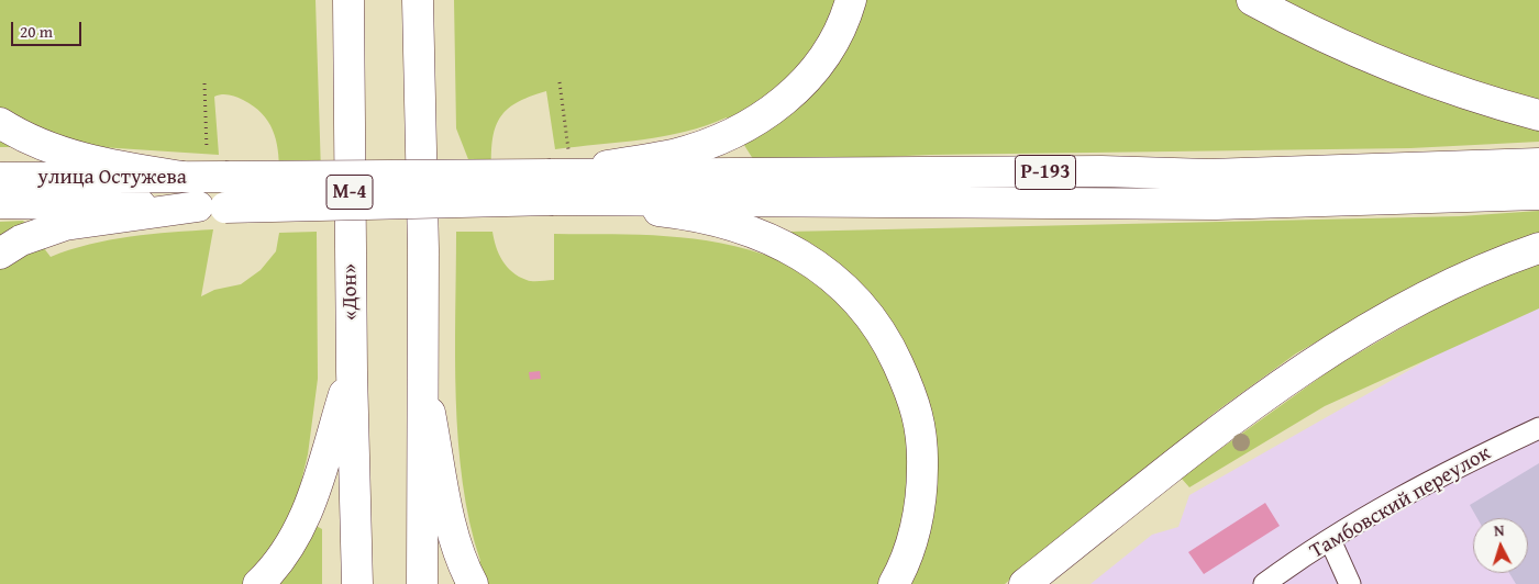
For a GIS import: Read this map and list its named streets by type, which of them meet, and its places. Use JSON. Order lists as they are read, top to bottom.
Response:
{
  "streets": {
    "main road": [
      "Р-193",
      "улица Остужева",
      "М-4",
      "«Дон»"
    ],
    "street": ["Тамбовский переулок"]
  },
  "crossings": [
    ["Р-193", "улица Остужева"]
  ],
  "scale_bar": "20 m",
  "north": "top"
}
